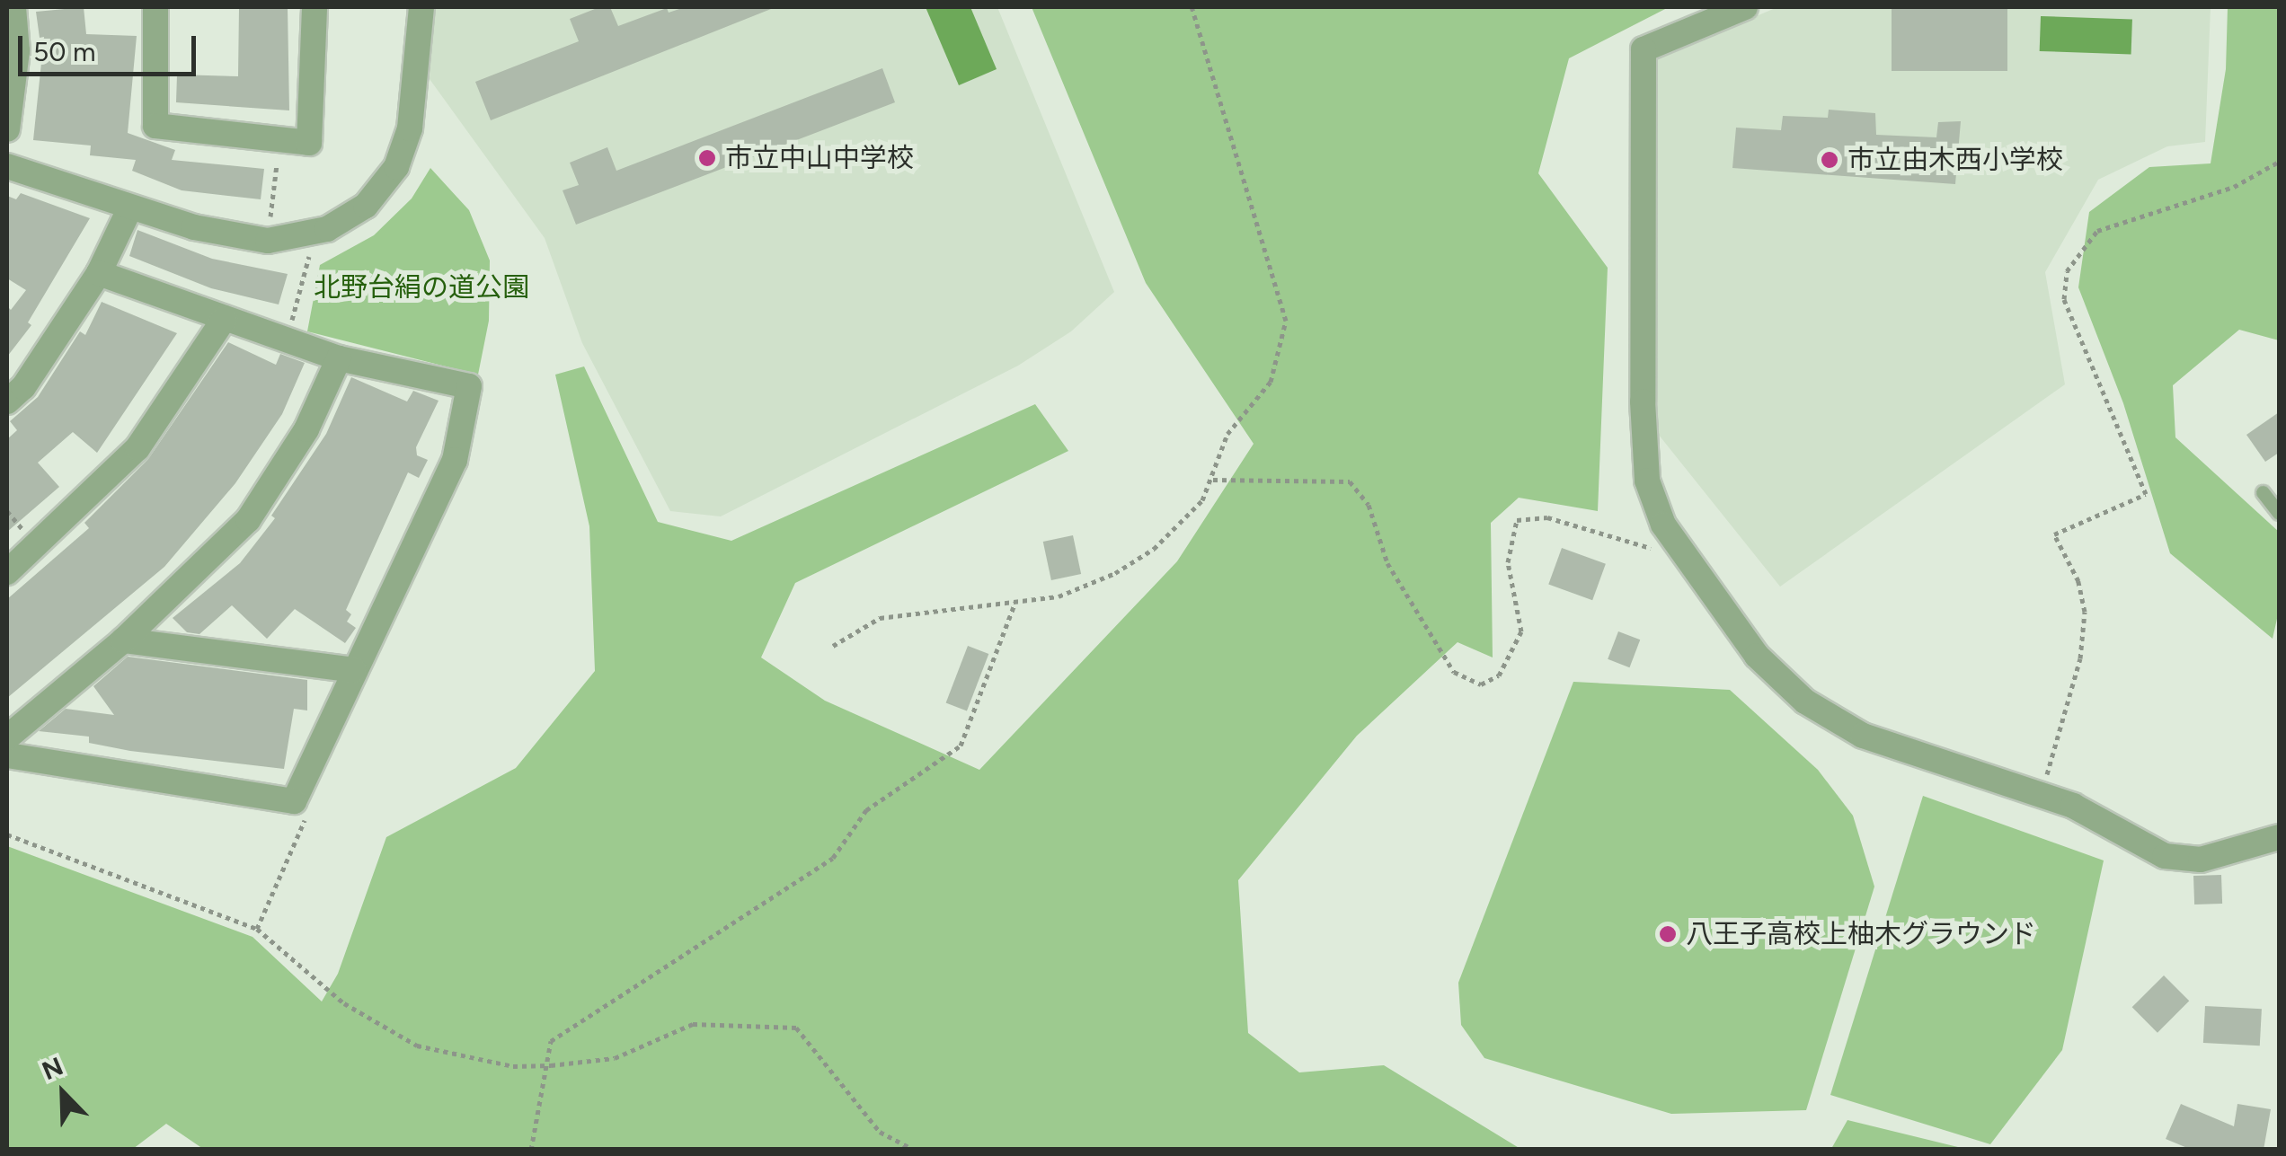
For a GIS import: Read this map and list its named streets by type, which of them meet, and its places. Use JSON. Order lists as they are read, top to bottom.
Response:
{
  "parks": ["北野台絹の道公園"],
  "places": ["市立中山中学校", "市立由木西小学校", "八王子高校上柚木グラウンド"],
  "scale_bar": "50 m",
  "north": "top left"
}
